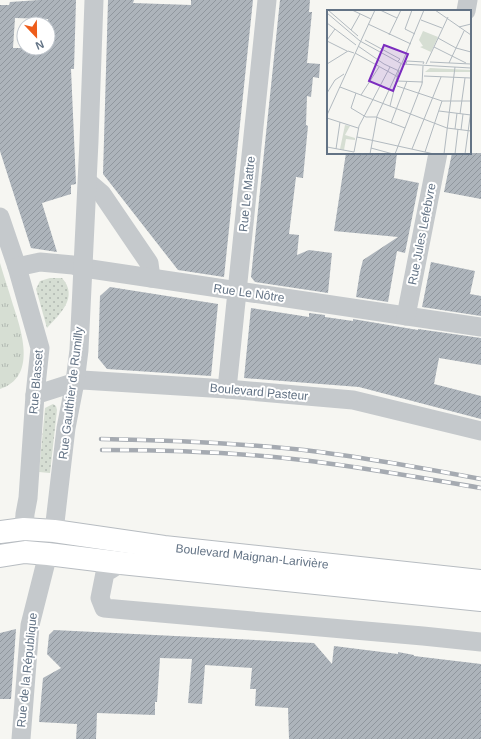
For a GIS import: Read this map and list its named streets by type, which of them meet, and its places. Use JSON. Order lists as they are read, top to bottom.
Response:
{
  "streets": {
    "main road": ["Boulevard Maignan-Larivière"],
    "street": [
      "Rue Le Mattre",
      "Rue Jules Lefebvre",
      "Rue Le Nôtre",
      "Rue Blasset",
      "Boulevard Pasteur",
      "Rue Gaulthier de Rumilly",
      "Rue de la République"
    ]
  },
  "crossings": [
    ["Rue Le Mattre", "Rue Le Nôtre"],
    ["Rue Le Mattre", "Boulevard Pasteur"],
    ["Rue Jules Lefebvre", "Rue Le Nôtre"],
    ["Rue Le Nôtre", "Rue Blasset"],
    ["Rue Le Nôtre", "Rue Gaulthier de Rumilly"],
    ["Rue Blasset", "Boulevard Pasteur"],
    ["Rue Blasset", "Boulevard Maignan-Larivière"],
    ["Boulevard Pasteur", "Rue Gaulthier de Rumilly"],
    ["Rue Gaulthier de Rumilly", "Boulevard Maignan-Larivière"],
    ["Boulevard Maignan-Larivière", "Rue de la République"]
  ],
  "north": "bottom"
}
